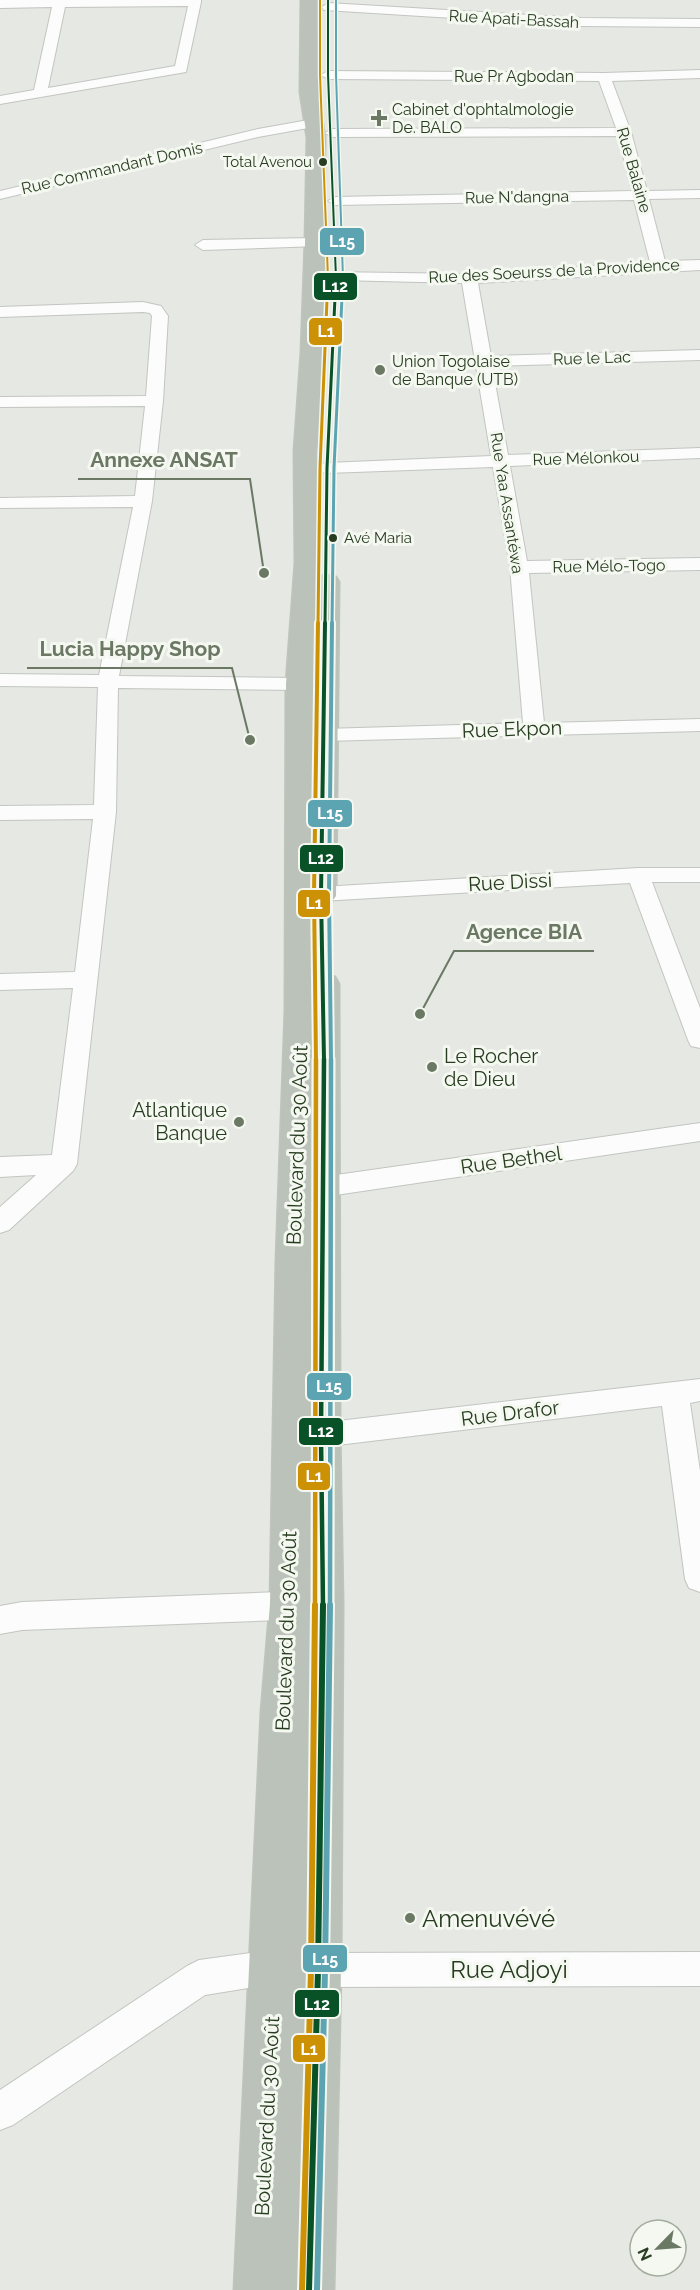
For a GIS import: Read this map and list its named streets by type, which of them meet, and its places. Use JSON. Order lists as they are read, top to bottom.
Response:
{
  "streets": {
    "highway": ["Boulevard du 30 Août"],
    "street": [
      "Rue Apati-Bassah",
      "Rue Pr Agbodan",
      "Rue Commandant Domis",
      "Rue Balaine",
      "Rue N'dangna",
      "Rue des Soeurss de la Providence",
      "Rue le Lac",
      "Rue Mélonkou",
      "Rue Yaa Assantéwa",
      "Rue Mélo-Togo",
      "Rue Ekpon",
      "Rue Dissi",
      "Rue Bethel",
      "Rue Drafor",
      "Rue Adjoyi"
    ]
  },
  "crossings": [
    ["Rue Apati-Bassah", "Boulevard du 30 Août"],
    ["Rue Pr Agbodan", "Rue Balaine"],
    ["Rue Pr Agbodan", "Boulevard du 30 Août"],
    ["Rue Commandant Domis", "Rue Balaine"],
    ["Rue Commandant Domis", "Boulevard du 30 Août"],
    ["Rue Balaine", "Rue N'dangna"],
    ["Rue Balaine", "Rue des Soeurss de la Providence"],
    ["Rue N'dangna", "Boulevard du 30 Août"],
    ["Rue des Soeurss de la Providence", "Rue Yaa Assantéwa"],
    ["Rue des Soeurss de la Providence", "Boulevard du 30 Août"],
    ["Rue le Lac", "Rue Yaa Assantéwa"],
    ["Rue Mélonkou", "Rue Yaa Assantéwa"],
    ["Rue Mélonkou", "Boulevard du 30 Août"],
    ["Rue Yaa Assantéwa", "Rue Mélo-Togo"],
    ["Rue Yaa Assantéwa", "Rue Ekpon"],
    ["Rue Ekpon", "Boulevard du 30 Août"],
    ["Rue Dissi", "Boulevard du 30 Août"],
    ["Boulevard du 30 Août", "Rue Bethel"],
    ["Boulevard du 30 Août", "Rue Drafor"],
    ["Boulevard du 30 Août", "Rue Adjoyi"]
  ],
  "places": {
    "health": ["Cabinet d'ophtalmologie De. BALO"],
    "other": [
      "Total Avenou",
      "Union Togolaise de Banque (UTB)",
      "Avé Maria",
      "Annexe ANSAT",
      "Lucia Happy Shop",
      "Agence BIA",
      "Le Rocher de Dieu",
      "Atlantique Banque",
      "Amenuvévé"
    ]
  },
  "lines": ["transit line L12", "transit line L15", "transit line L1"],
  "north": "bottom left"
}
